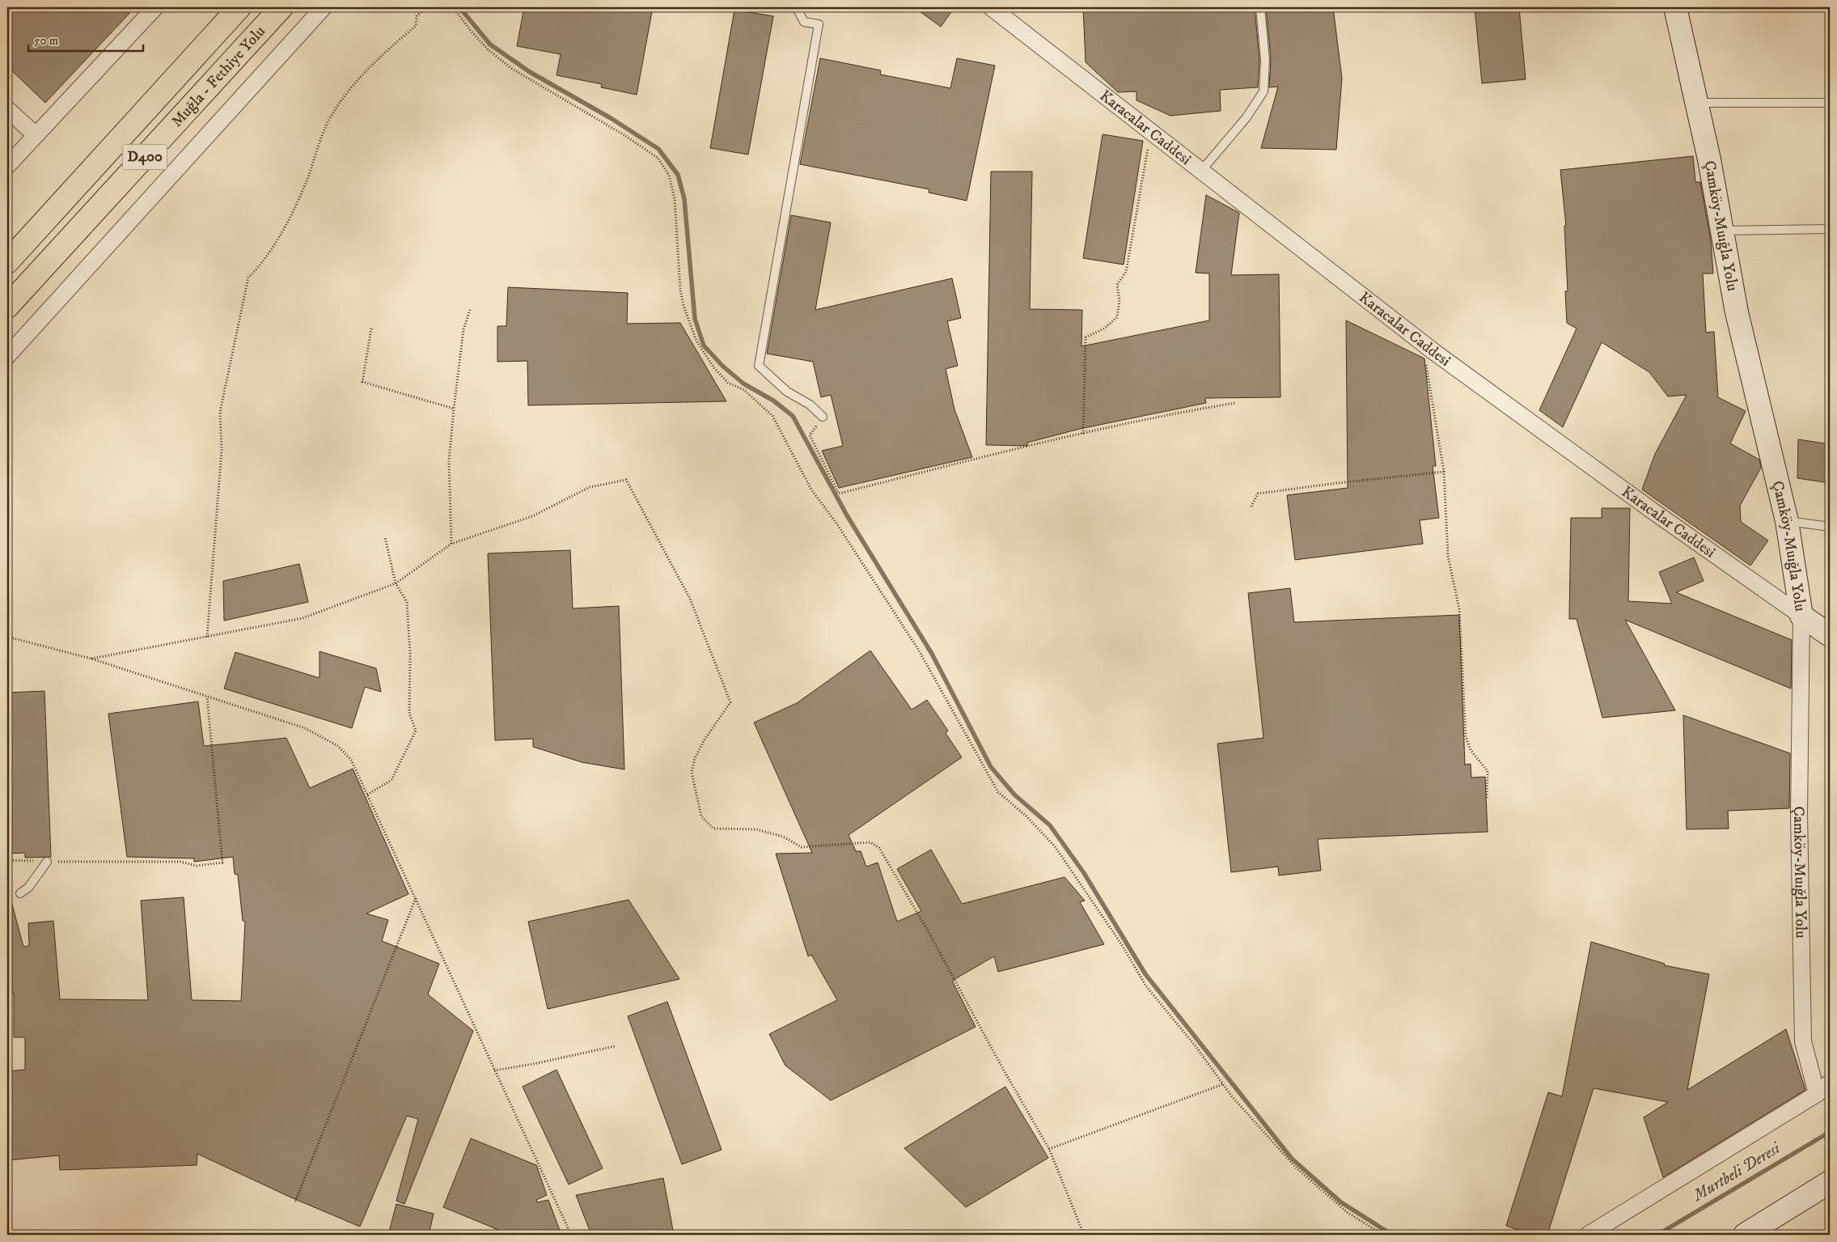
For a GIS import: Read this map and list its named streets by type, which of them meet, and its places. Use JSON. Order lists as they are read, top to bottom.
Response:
{
  "streets": {
    "highway": ["Muğla - Fethiye Yolu", "D400"],
    "street": ["Karacalar Caddesi", "Çamköy-Muığla Yolu"]
  },
  "crossings": [
    ["Karacalar Caddesi", "Çamköy-Muığla Yolu"]
  ],
  "water": ["Murtbeli Deresi"],
  "scale_bar": "50 m"
}
